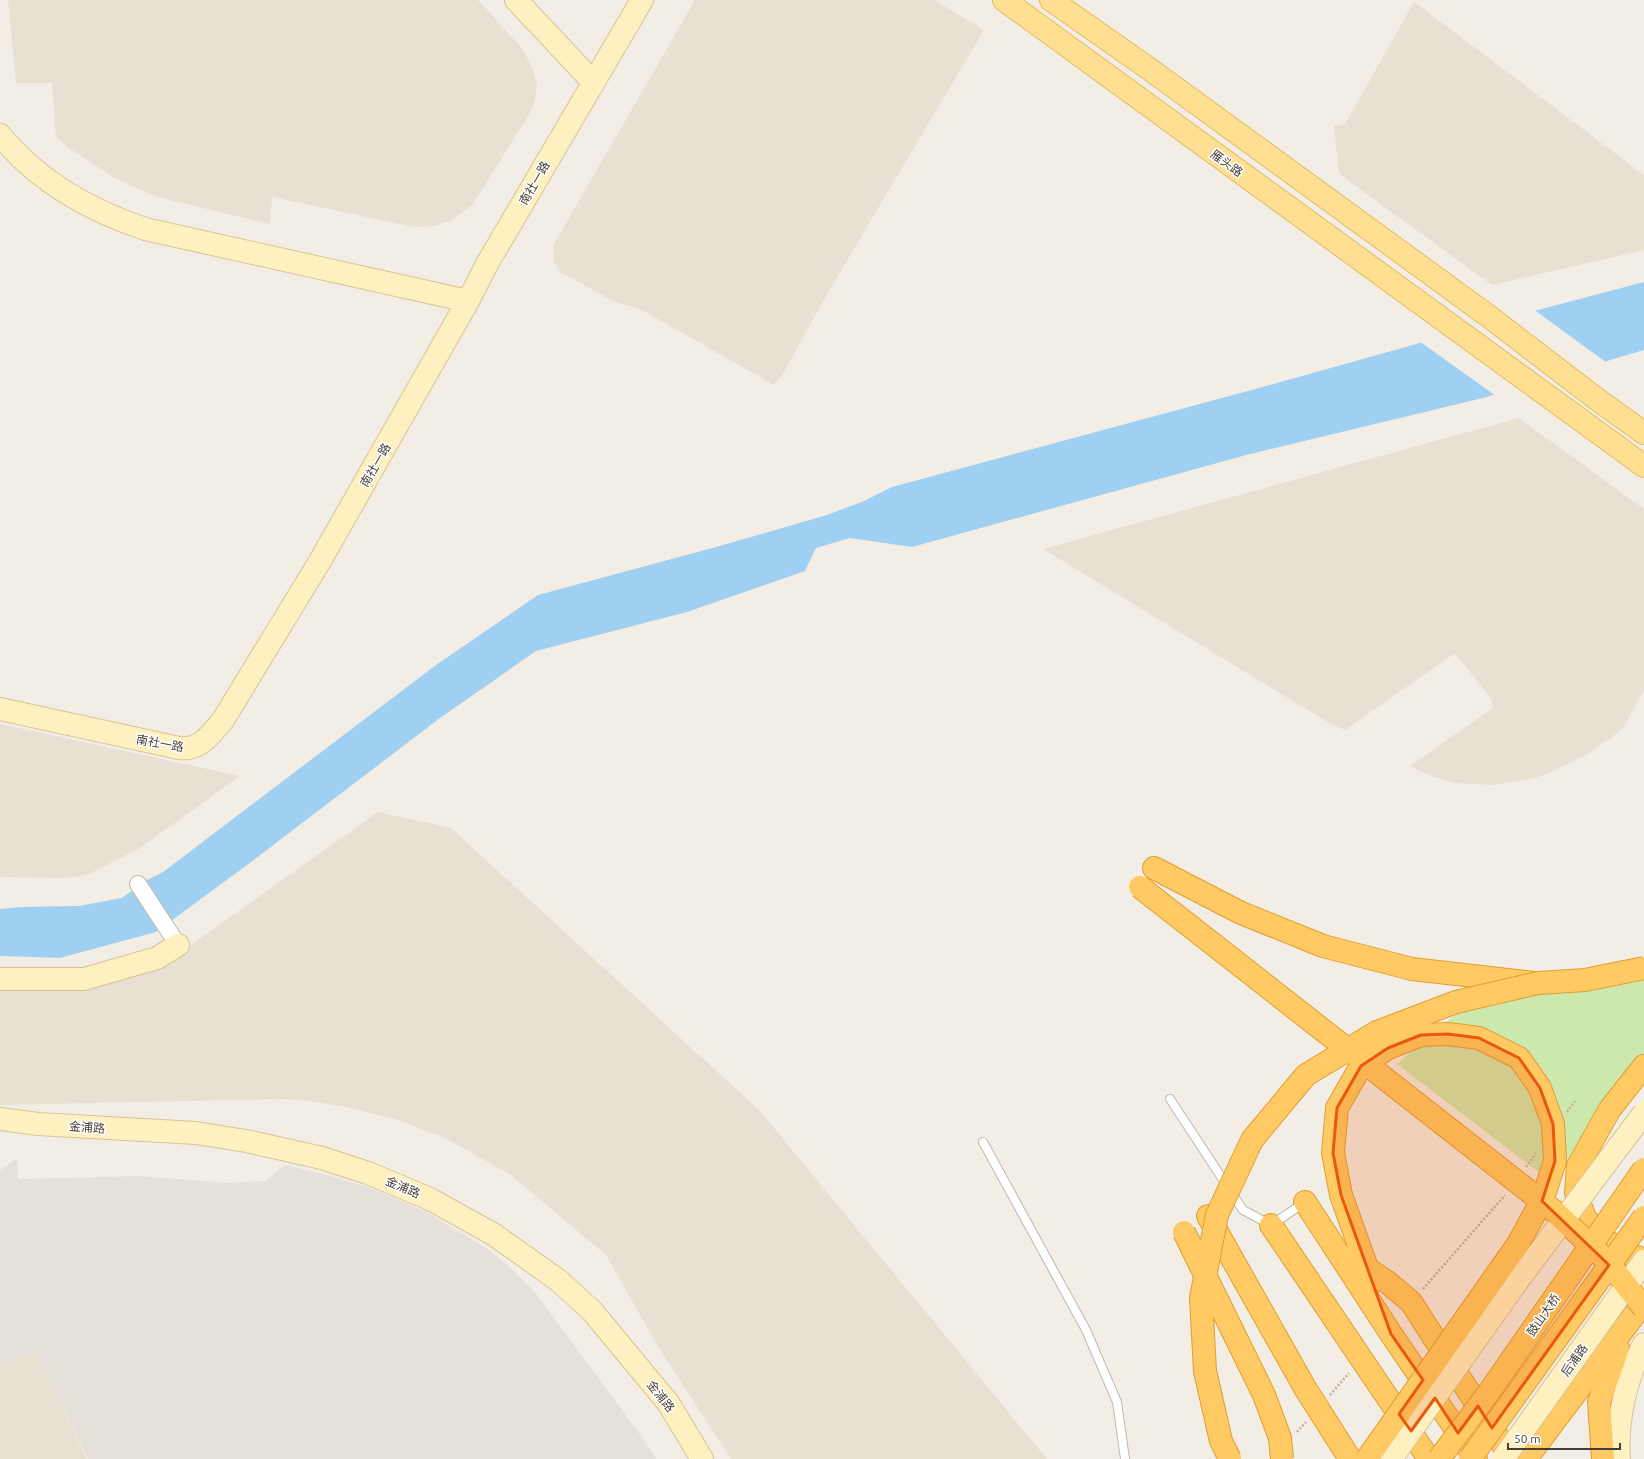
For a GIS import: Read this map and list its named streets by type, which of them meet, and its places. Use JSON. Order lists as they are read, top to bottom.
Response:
{
  "streets": {
    "highway": ["鼓山大桥"],
    "main road": ["雁头路"],
    "street": ["南社一路", "金浦路", "后浦路"]
  },
  "scale_bar": "50 m"
}
